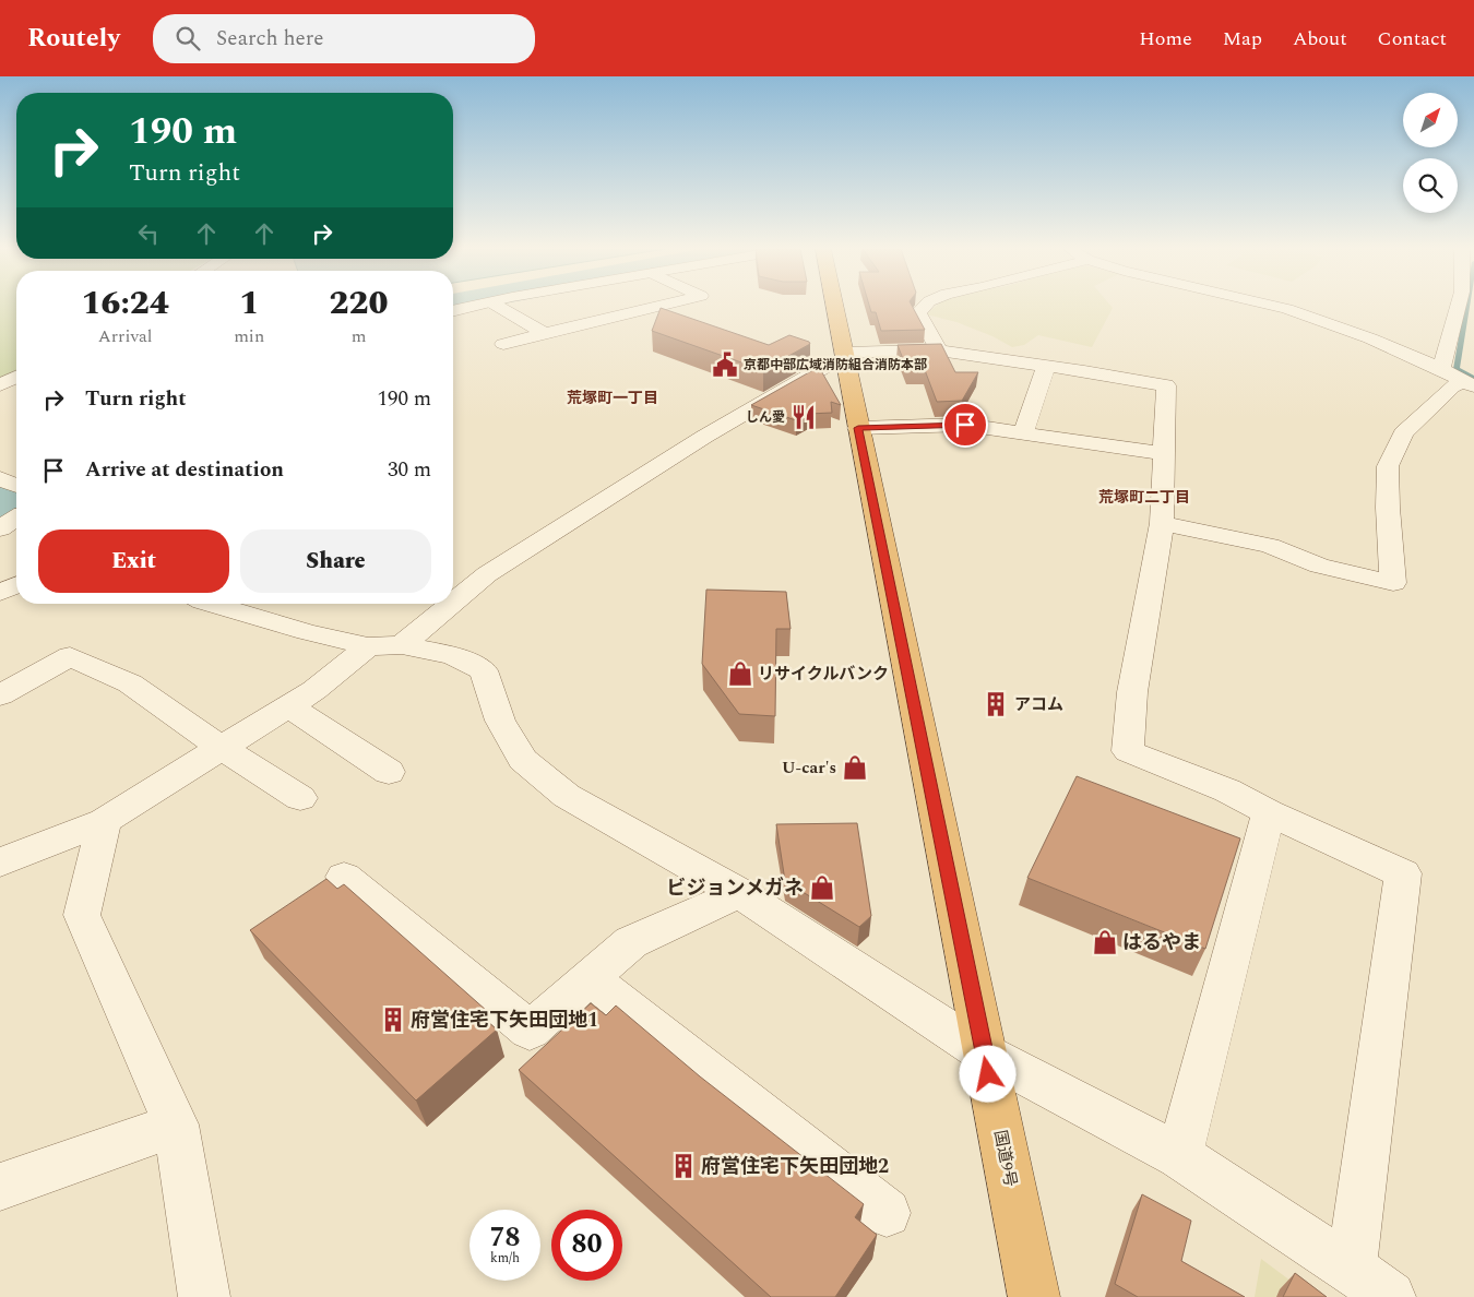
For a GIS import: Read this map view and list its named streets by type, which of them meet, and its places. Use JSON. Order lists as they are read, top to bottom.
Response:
{
  "streets": {
    "highway": ["国道9号"]
  },
  "districts": ["荒塚町一丁目", "荒塚町二丁目"],
  "places": {
    "public building": ["京都中部広域消防組合消防本部"],
    "restaurant": ["しん愛"],
    "shop": [
      "リサイクルバンク",
      "U-car's",
      "ビジョンメガネ",
      "はるやま"
    ],
    "building": ["アコム", "府営住宅下矢田団地1", "府営住宅下矢田団地2"]
  },
  "north": "top right",
  "page": {
    "header": "Routely",
    "search": "Search here",
    "nav": [
      "Home",
      "Map",
      "About",
      "Contact"
    ],
    "turn": ["190 m", "Turn right"],
    "eta": [
      "16:24",
      "Arrival",
      "1",
      "min",
      "220",
      "m"
    ],
    "list": [
      {
        "name": "Turn right",
        "value": "190 m"
      },
      {
        "name": "Arrive at destination",
        "value": "30 m"
      }
    ],
    "buttons": ["Exit", "Share"],
    "speed": "78 km/h",
    "limit": "80"
  }
}
